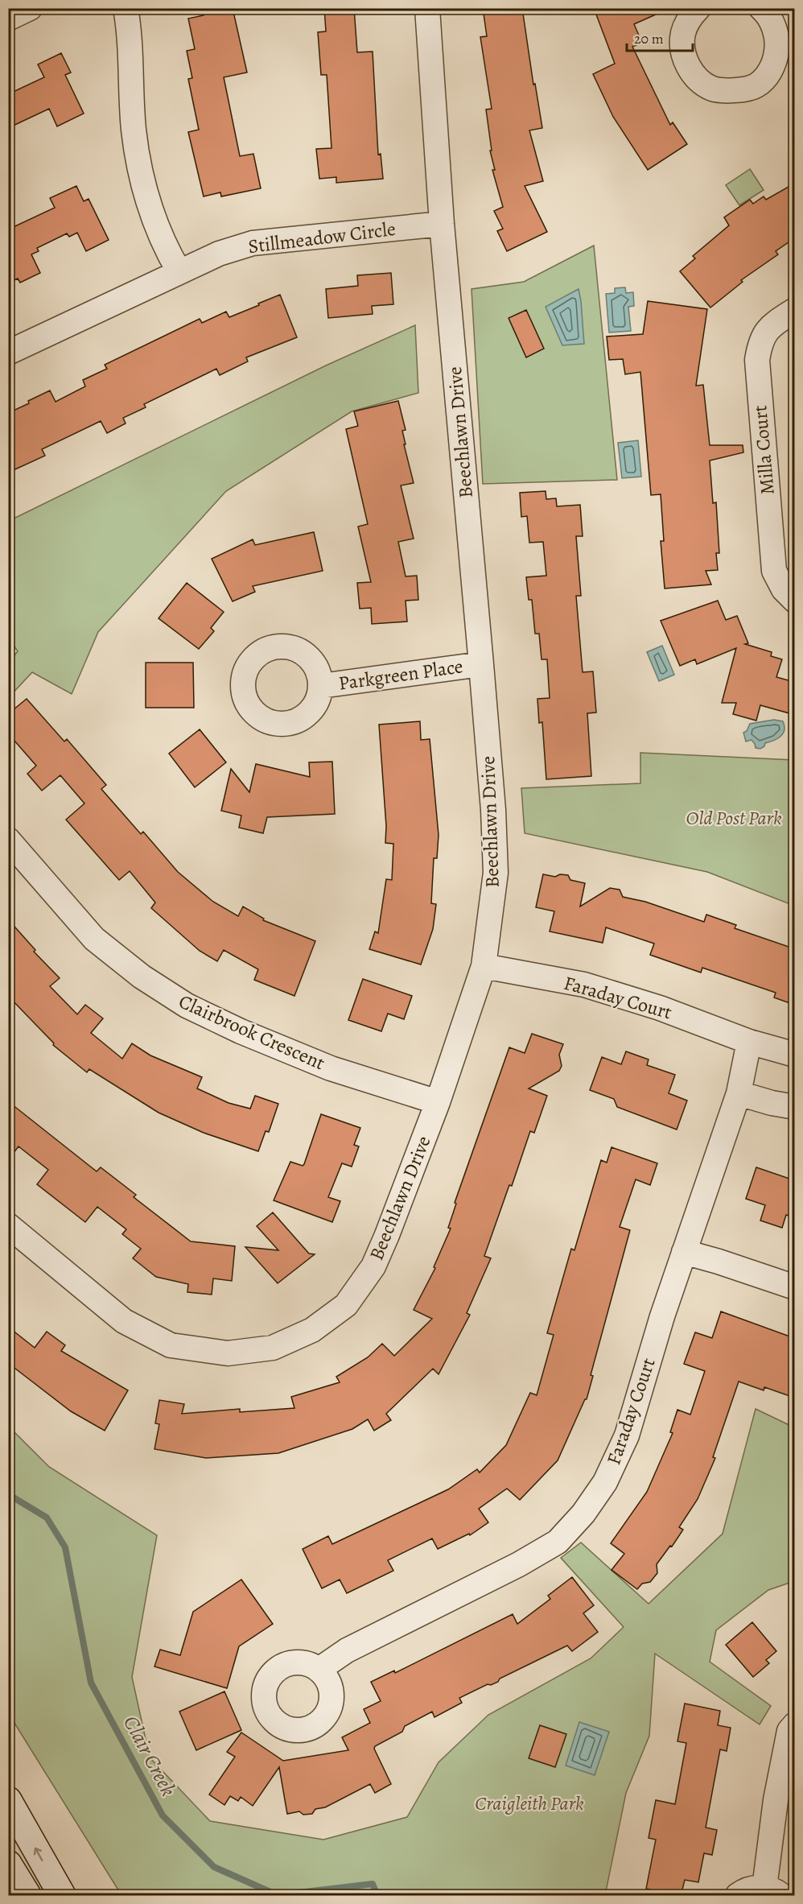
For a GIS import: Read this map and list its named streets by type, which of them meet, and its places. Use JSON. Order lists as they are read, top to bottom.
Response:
{
  "streets": {
    "street": [
      "Stillmeadow Circle",
      "Beechlawn Drive",
      "Milla Court",
      "Parkgreen Place",
      "Faraday Court",
      "Clairbrook Crescent"
    ]
  },
  "crossings": [
    ["Stillmeadow Circle", "Beechlawn Drive"],
    ["Beechlawn Drive", "Parkgreen Place"],
    ["Beechlawn Drive", "Faraday Court"],
    ["Beechlawn Drive", "Clairbrook Crescent"]
  ],
  "water": ["Clair Creek"],
  "parks": ["Old Post Park", "Craigleith Park"],
  "scale_bar": "20 m"
}
